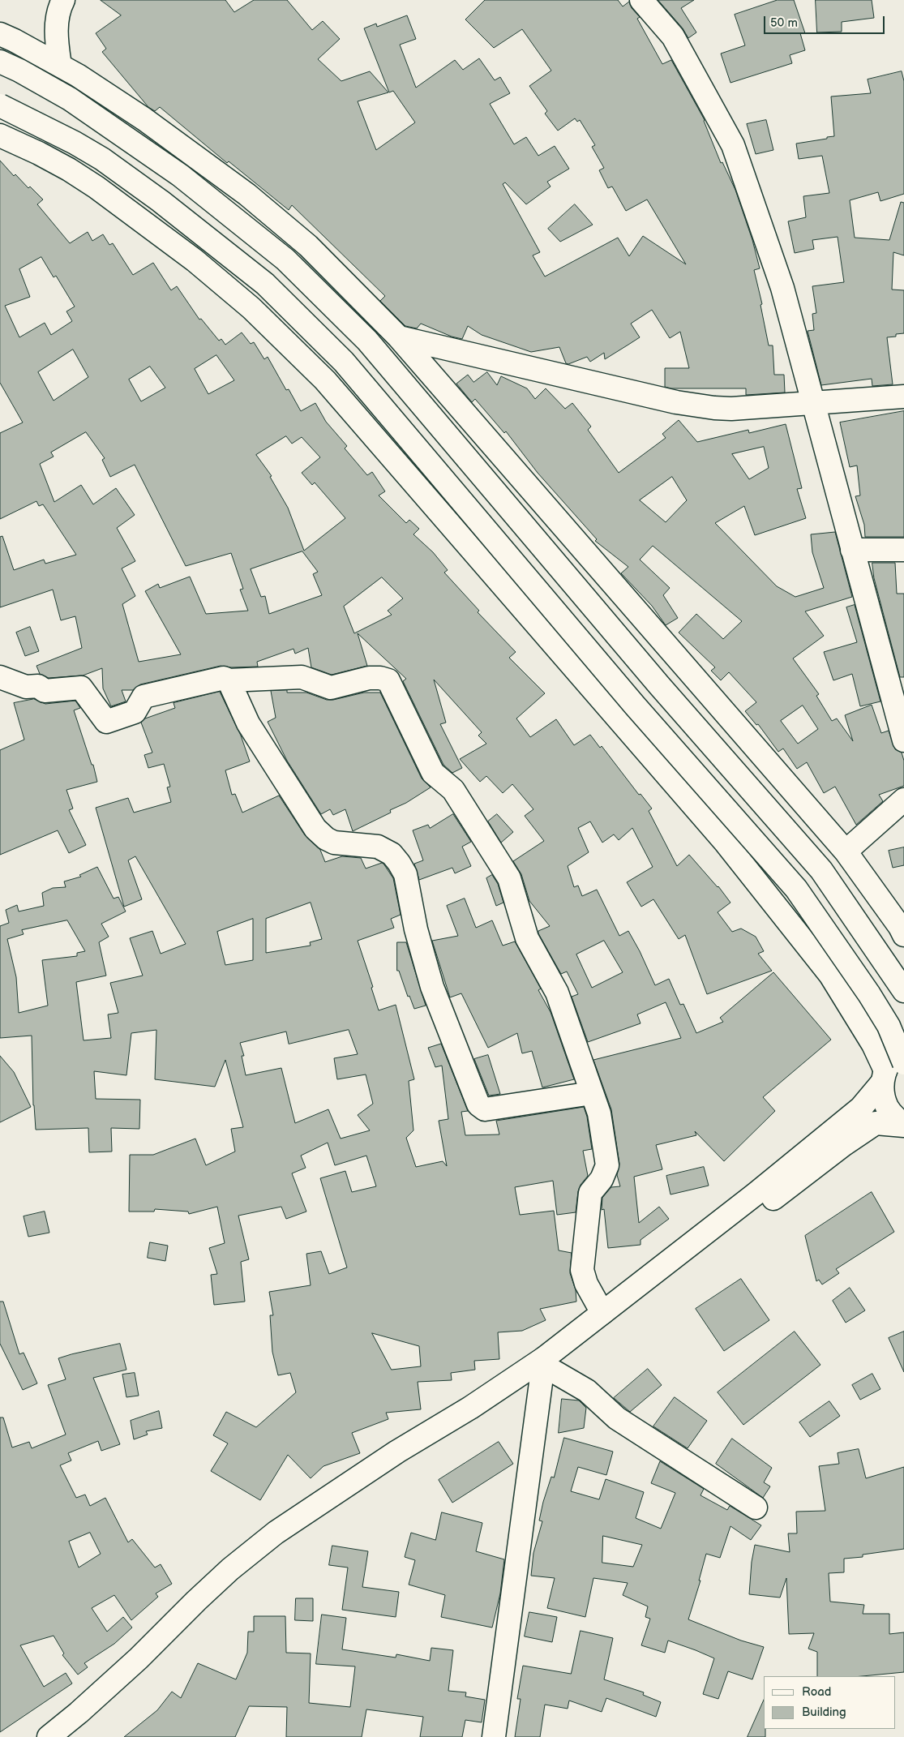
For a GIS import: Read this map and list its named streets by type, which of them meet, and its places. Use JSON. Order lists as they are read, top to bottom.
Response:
{
  "legend": ["Road", "Building"],
  "scale_bar": "50 m"
}
